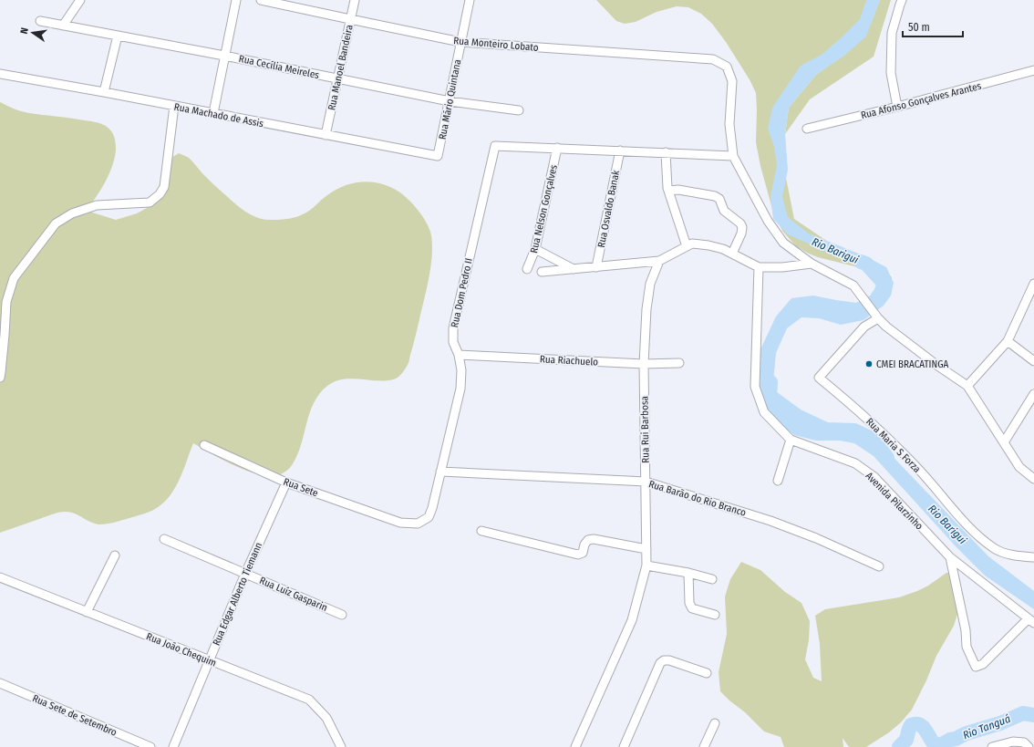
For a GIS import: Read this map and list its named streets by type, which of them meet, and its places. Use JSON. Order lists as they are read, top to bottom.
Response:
{
  "streets": {
    "street": [
      "Rua Monteiro Lobato",
      "Rua Cecília Meireles",
      "Rua Manoel Bandeira",
      "Rua Mário Quintana",
      "Rua Afonso Gonçalves Arantes",
      "Rua Machado de Assis",
      "Rua Nelson Gonçalves",
      "Rua Osvaldo Banak",
      "Rua Dom Pedro II",
      "Rua Riachuelo",
      "Rua Rui Barbosa",
      "Rua Maria S Forza",
      "Rua Sete",
      "Rua Barão do Rio Branco",
      "Avenida Pilarzinho",
      "Rua Edgar Alberto Tiemann",
      "Rua Luíz Gasparin",
      "Rua João Chequim",
      "Rua Sete de Setembro"
    ]
  },
  "crossings": [
    ["Rua Monteiro Lobato", "Rua Manoel Bandeira"],
    ["Rua Monteiro Lobato", "Rua Mário Quintana"],
    ["Rua Cecília Meireles", "Rua Manoel Bandeira"],
    ["Rua Cecília Meireles", "Rua Mário Quintana"],
    ["Rua Manoel Bandeira", "Rua Machado de Assis"],
    ["Rua Mário Quintana", "Rua Machado de Assis"],
    ["Rua Nelson Gonçalves", "Rua Dom Pedro II"],
    ["Rua Dom Pedro II", "Rua Riachuelo"],
    ["Rua Dom Pedro II", "Rua Sete"],
    ["Rua Dom Pedro II", "Rua Barão do Rio Branco"],
    ["Rua Riachuelo", "Rua Rui Barbosa"],
    ["Rua Rui Barbosa", "Rua Barão do Rio Branco"],
    ["Rua Sete", "Rua Edgar Alberto Tiemann"],
    ["Rua Edgar Alberto Tiemann", "Rua Luíz Gasparin"],
    ["Rua Edgar Alberto Tiemann", "Rua João Chequim"]
  ],
  "water": ["Rio Barigui", "Rio Tanguá"],
  "places": ["CMEI BRACATINGA"],
  "scale_bar": "50 m",
  "north": "left"
}
